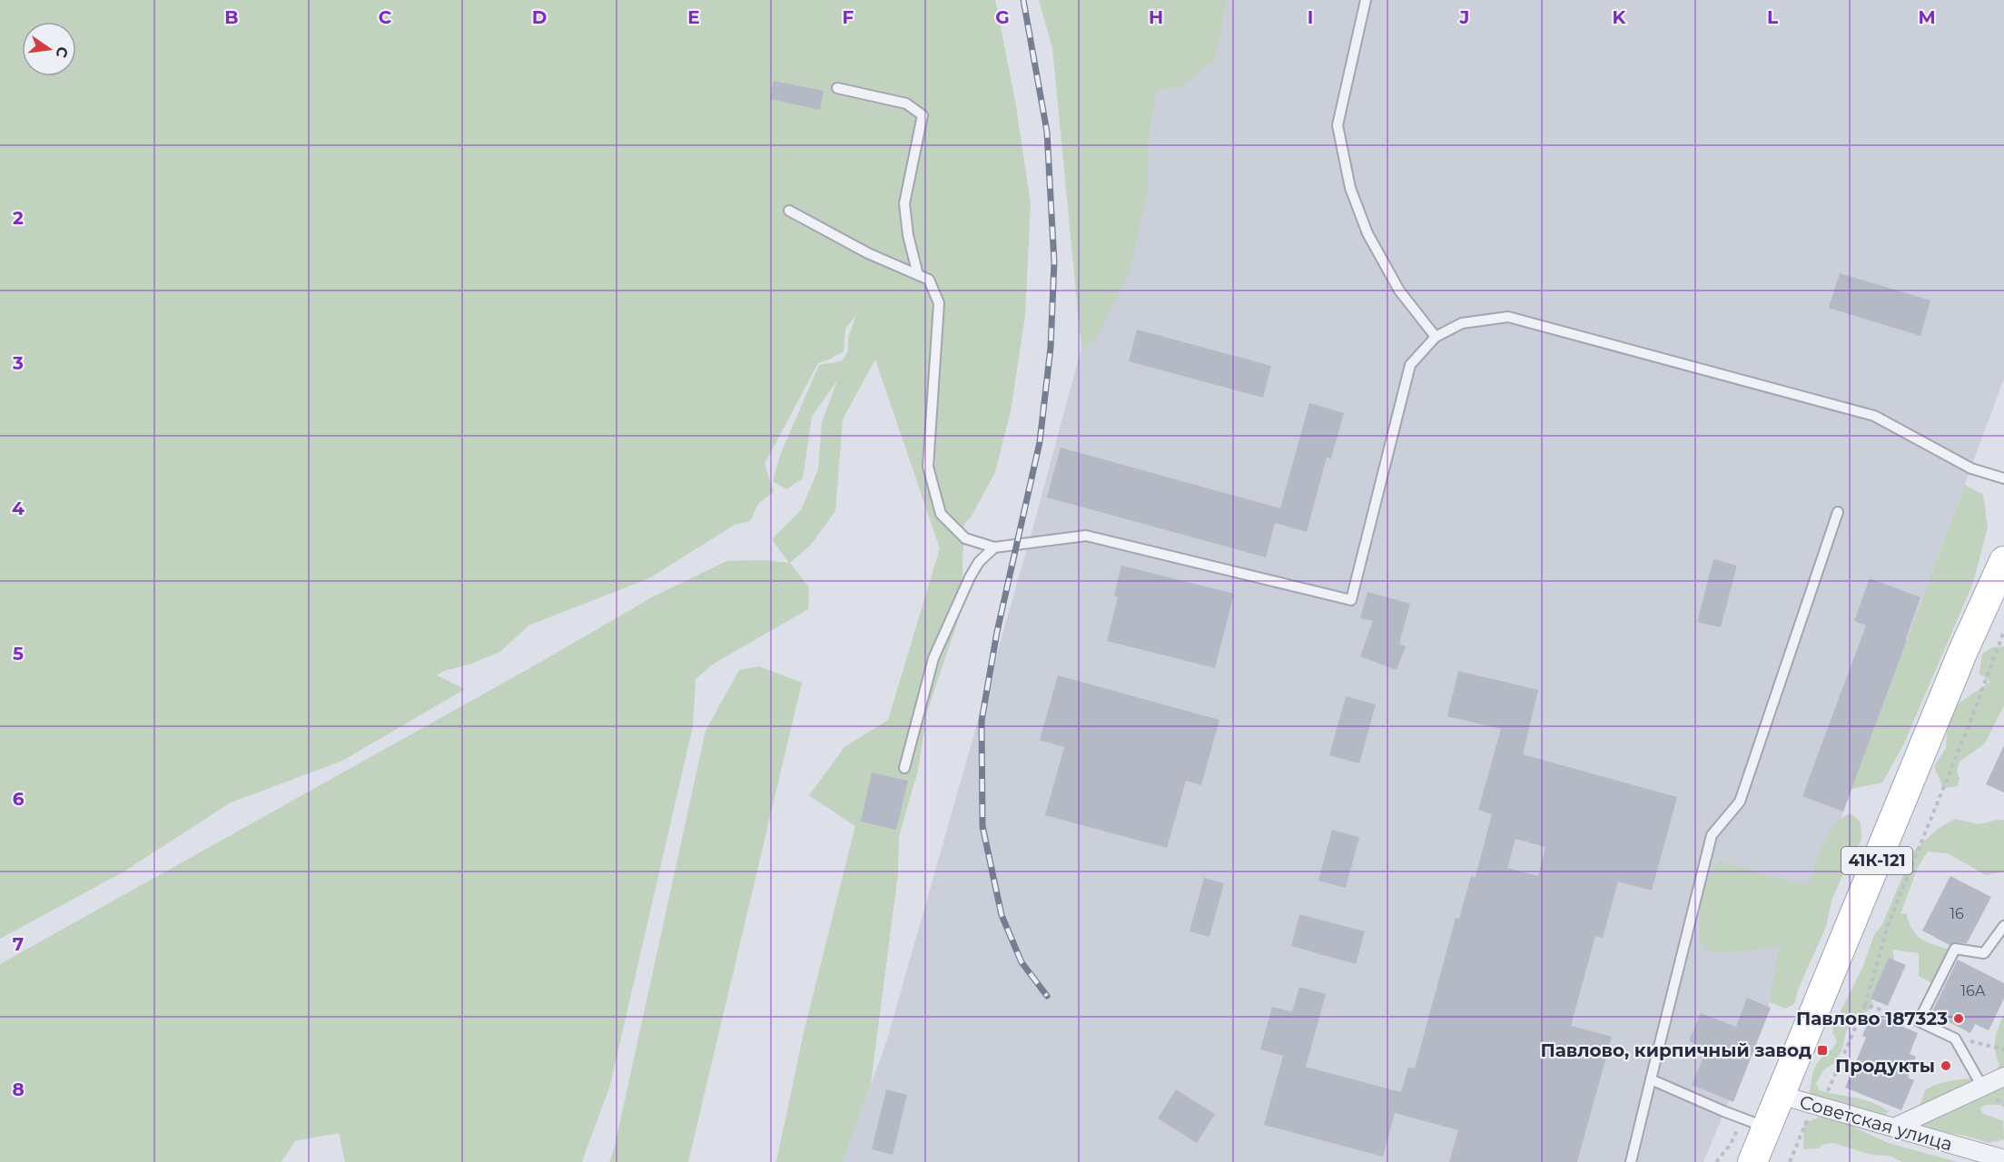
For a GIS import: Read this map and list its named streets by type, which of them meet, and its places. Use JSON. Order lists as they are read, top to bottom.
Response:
{
  "streets": {
    "main road": ["41К-121"],
    "street": ["Советская улица"]
  },
  "crossings": [
    ["41К-121", "Советская улица"]
  ],
  "places": {
    "other": ["Павлово 187323", "Продукты"],
    "transit": ["Павлово, кирпичный завод"]
  },
  "house_numbers": ["16", "16А"],
  "north": "right",
  "grid": {
    "columns": [
      "B",
      "C",
      "D",
      "E",
      "F",
      "G",
      "H",
      "I",
      "J",
      "K",
      "L",
      "M"
    ],
    "rows": [
      "2",
      "3",
      "4",
      "5",
      "6",
      "7",
      "8"
    ]
  }
}
